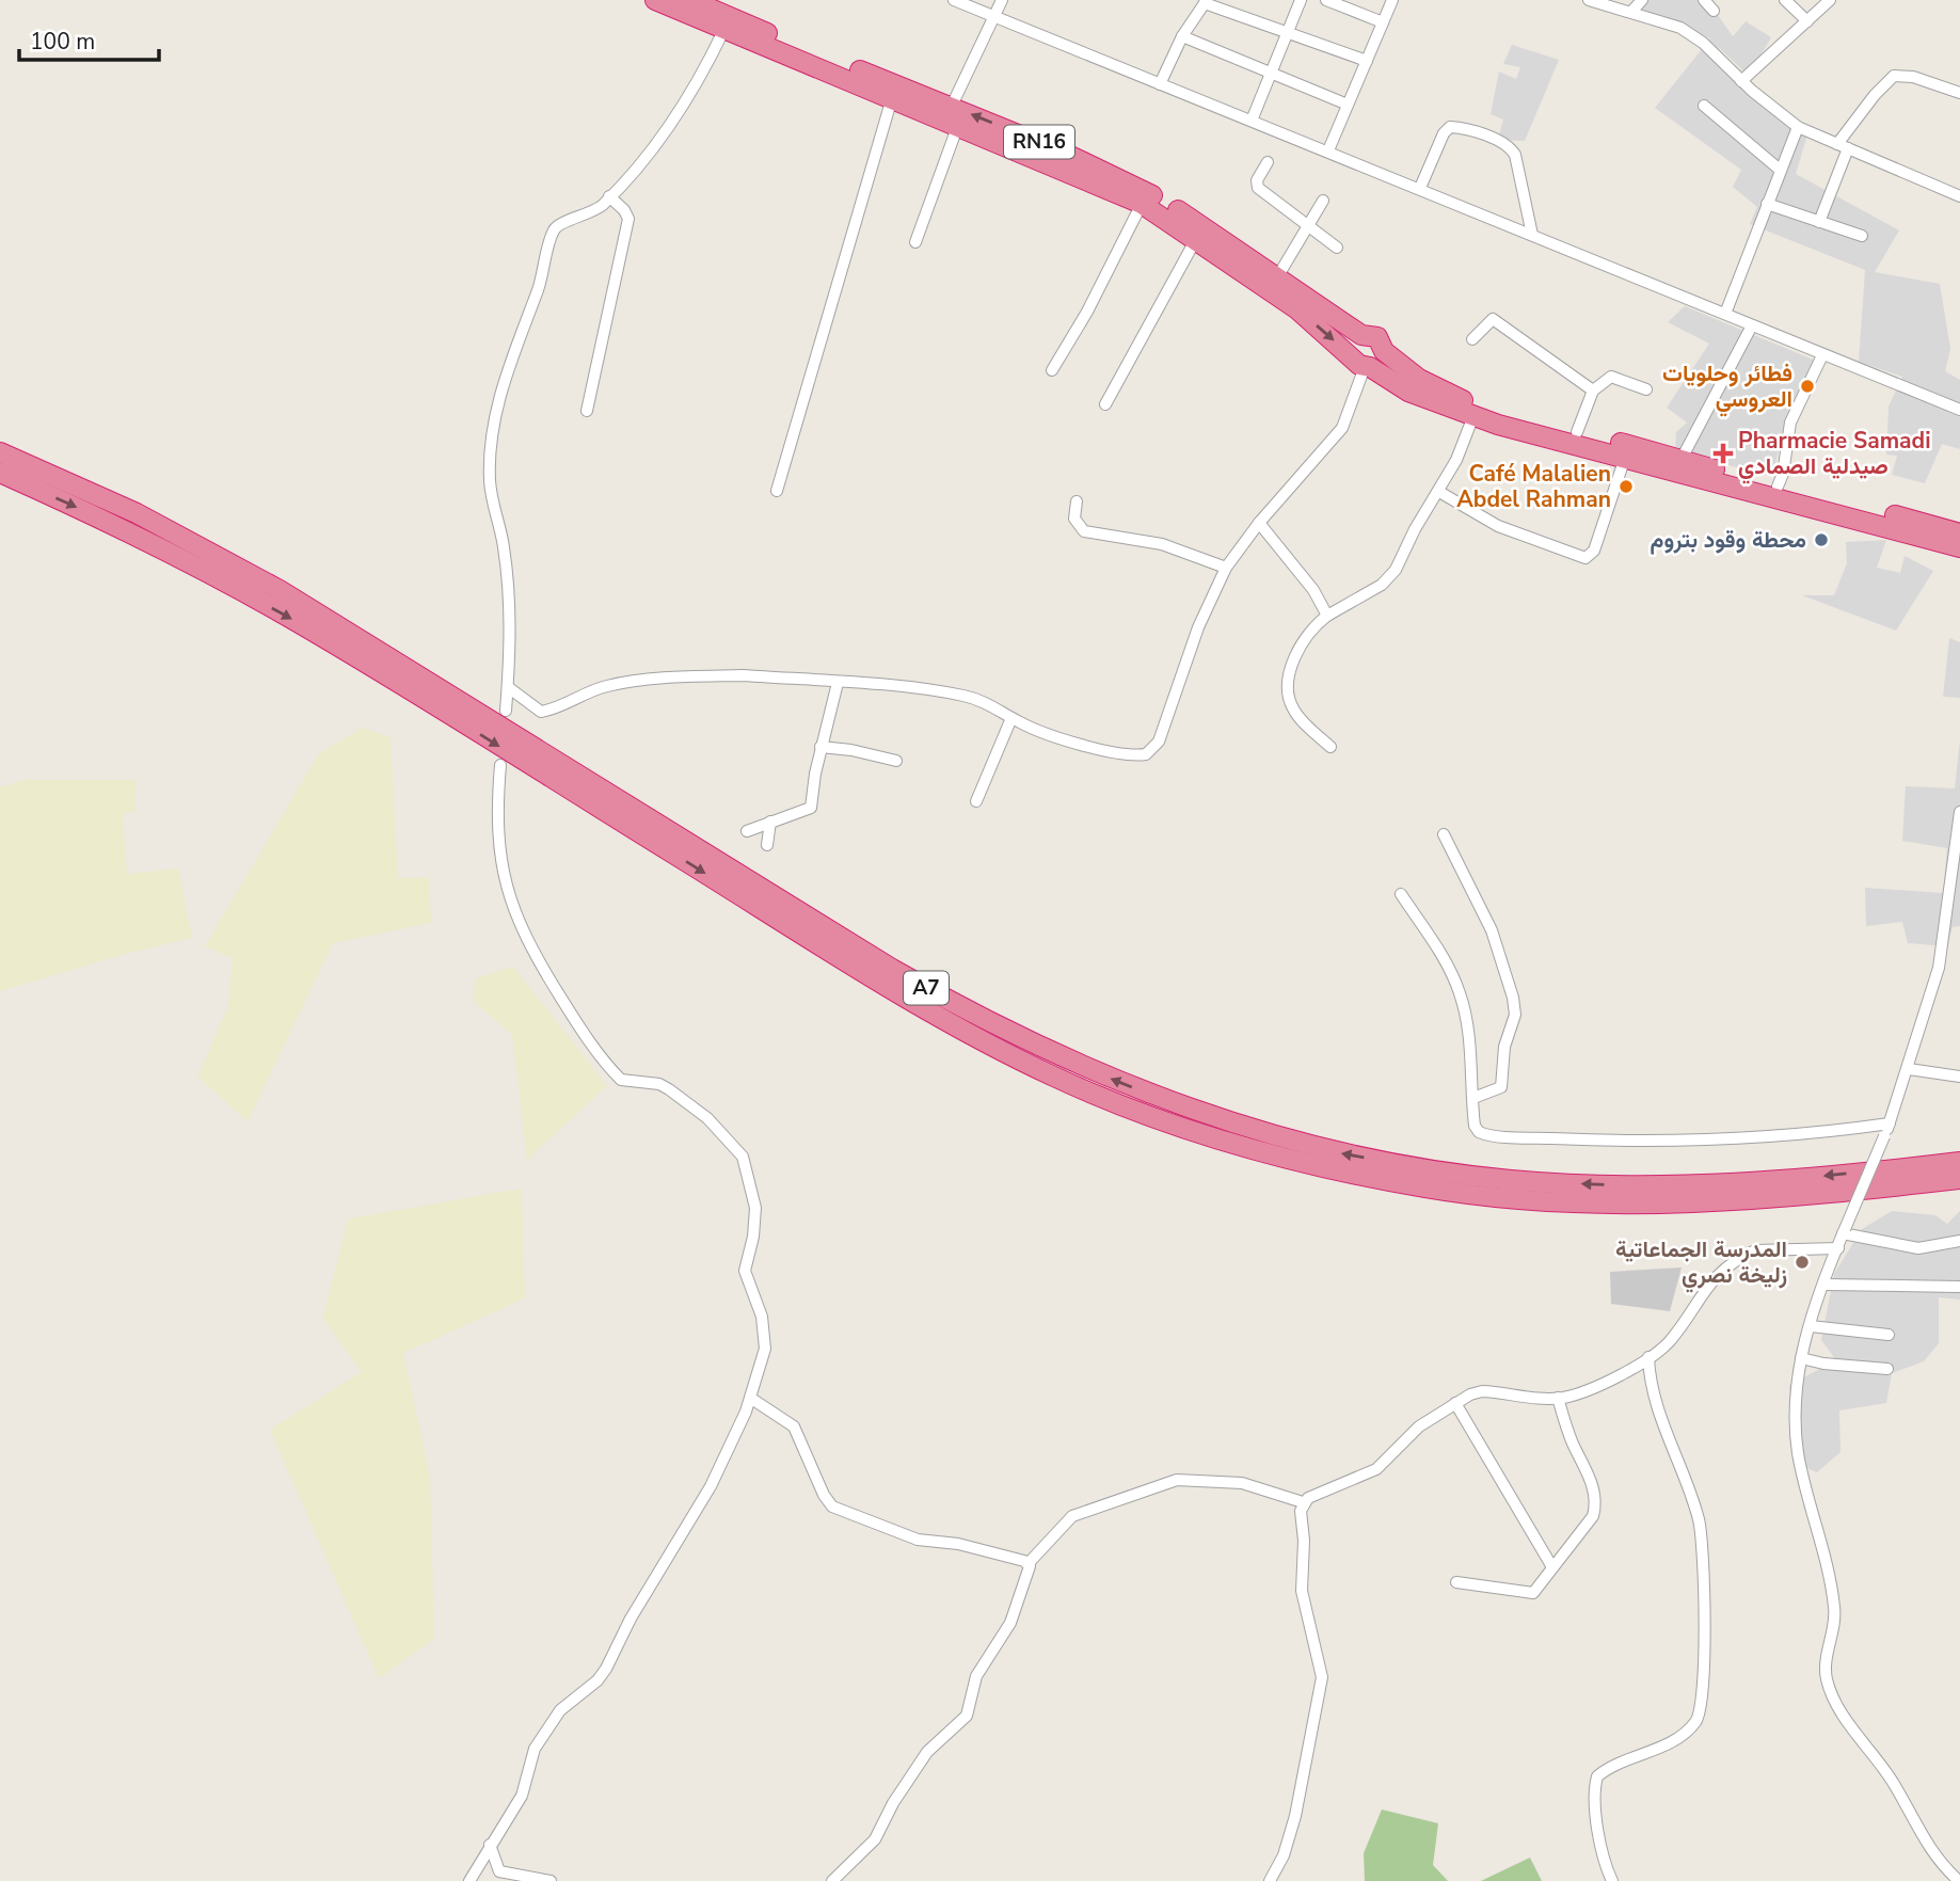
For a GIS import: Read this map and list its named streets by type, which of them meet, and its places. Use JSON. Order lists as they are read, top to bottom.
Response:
{
  "streets": {
    "highway": ["RN16", "A7"]
  },
  "places": {
    "other": [
      "فطائر وحلويات العروسي",
      "Café Malalien Abdel Rahman",
      "محطة وقود بتروم",
      "المدرسة الجماعاتية زليخة نصري"
    ],
    "health": ["Pharmacie Samadi صيدلية الصمادي"]
  },
  "scale_bar": "100 m"
}
